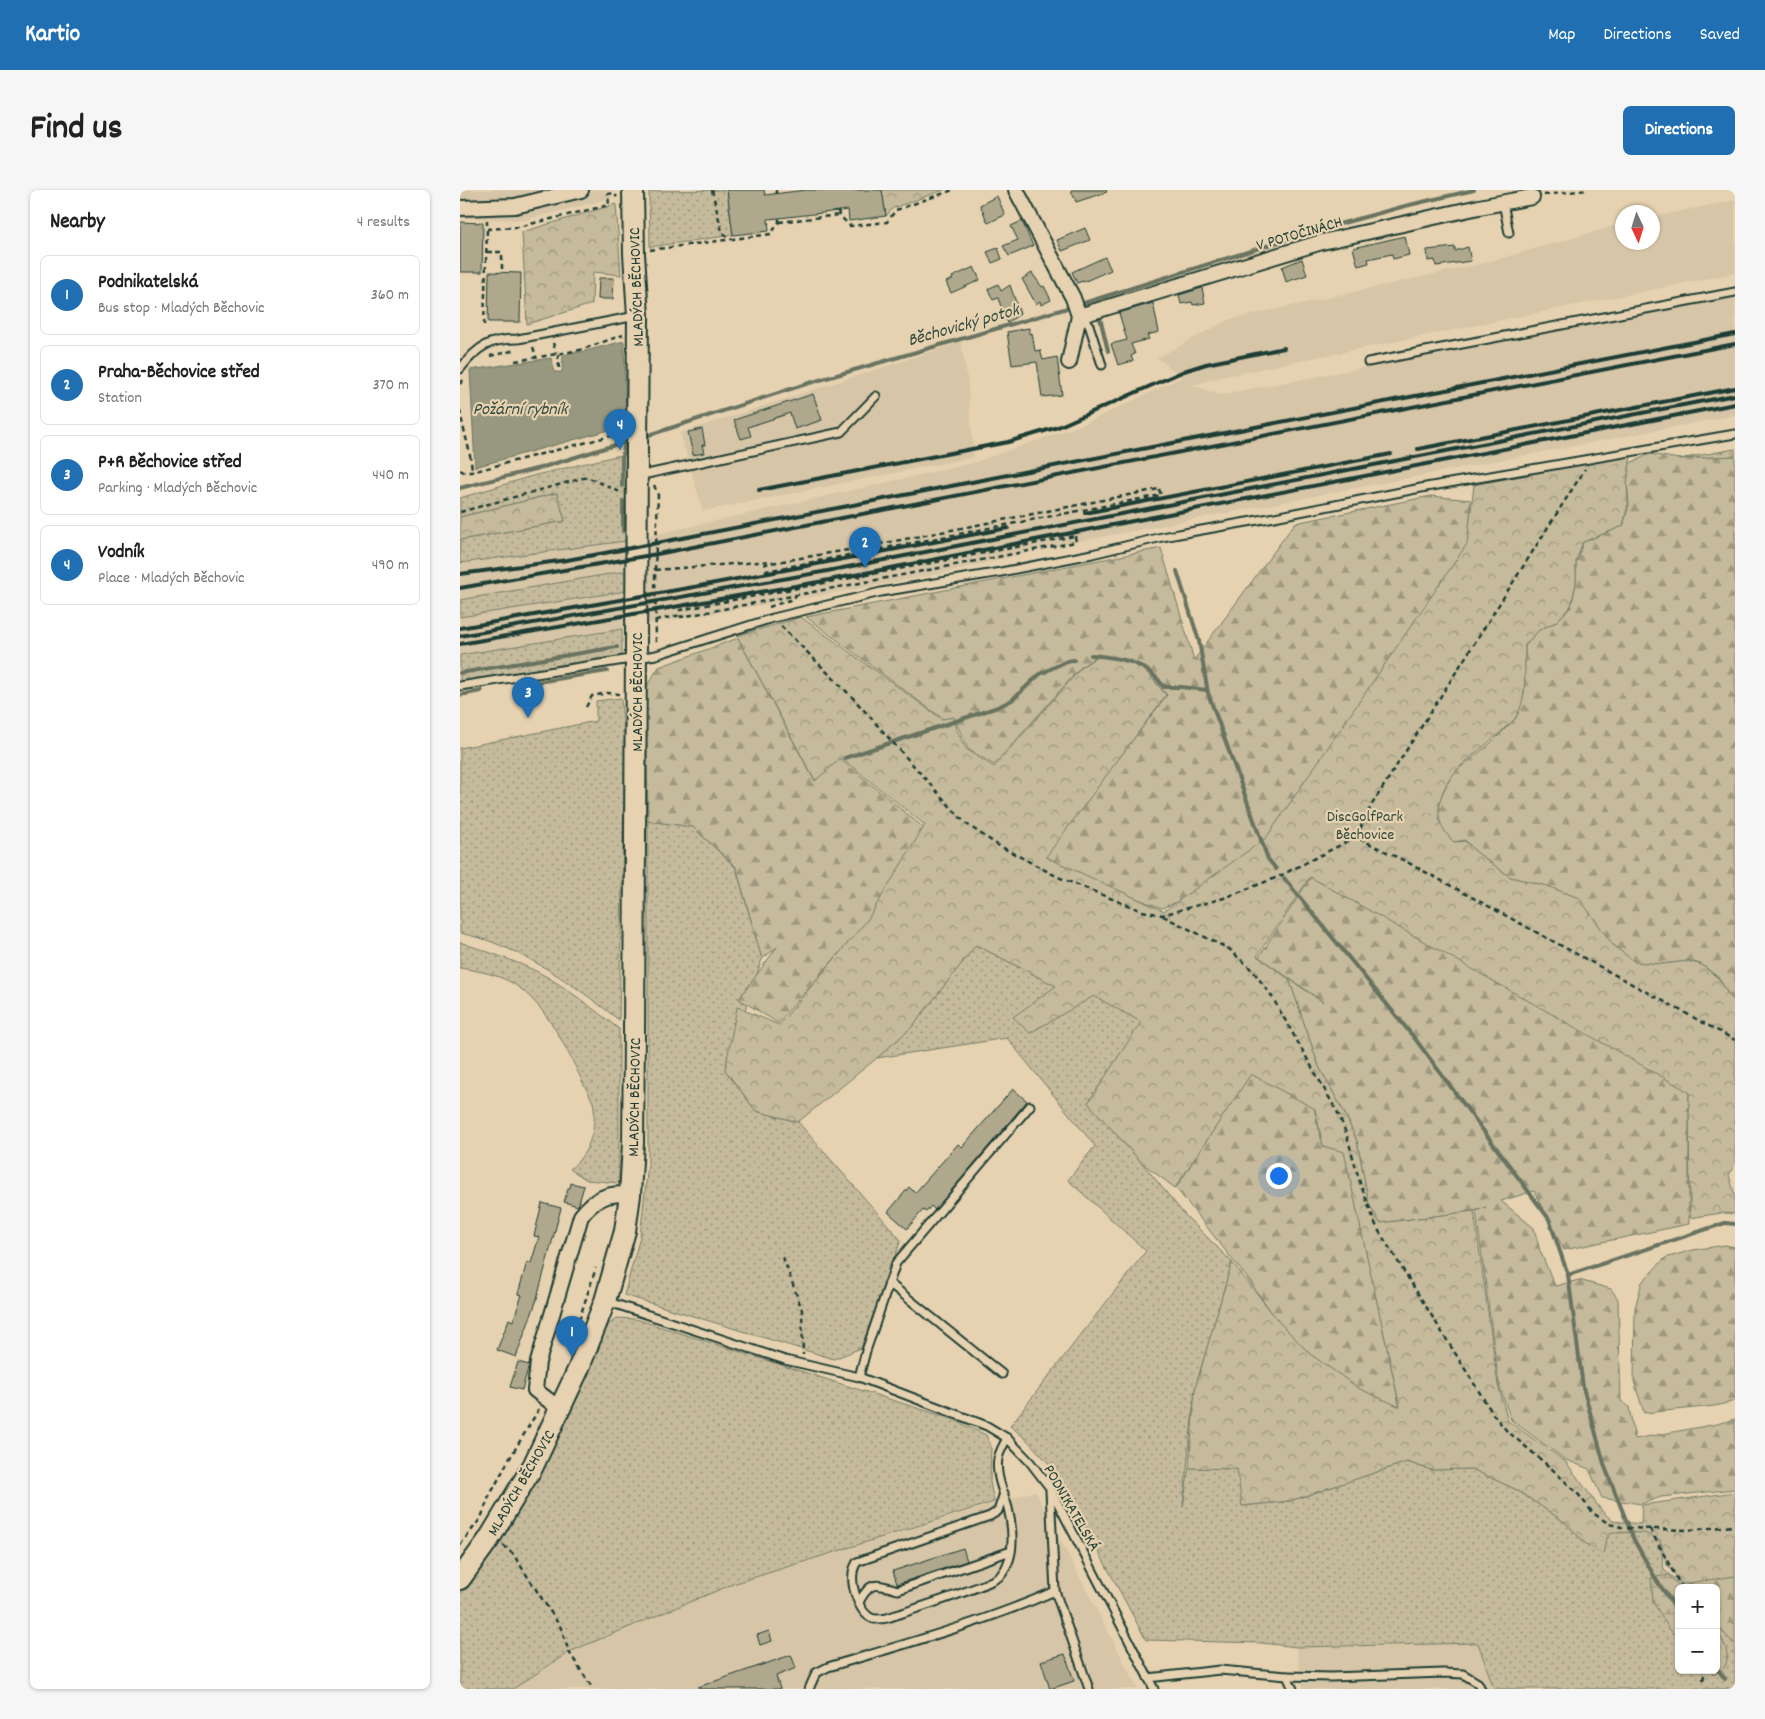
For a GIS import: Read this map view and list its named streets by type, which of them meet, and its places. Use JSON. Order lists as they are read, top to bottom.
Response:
{
  "streets": {
    "street": ["V POTOČINÁCH", "MLADÝCH BĚCHOVIC"],
    "lane": ["PODNIKATELSKÁ"]
  },
  "crossings": [
    ["MLADÝCH BĚCHOVIC", "PODNIKATELSKÁ"]
  ],
  "water": ["Běchovický potok", "Požární rybník"],
  "parks": ["DiscGolfPark Běchovice"],
  "north": "bottom",
  "page": {
    "header": "Kartio",
    "nav": ["Map", "Directions", "Saved"],
    "title": "Find us",
    "buttons": "Directions",
    "heading": ["Nearby", "4 results"],
    "list": [
      {
        "mark": "1",
        "name": "Podnikatelská",
        "note": "Bus stop · Mladých Běchovic",
        "value": "360 m"
      },
      {
        "mark": "2",
        "name": "Praha-Běchovice střed",
        "note": "Station",
        "value": "370 m"
      },
      {
        "mark": "3",
        "name": "P+R Běchovice střed",
        "note": "Parking · Mladých Běchovic",
        "value": "440 m"
      },
      {
        "mark": "4",
        "name": "Vodník",
        "note": "Place · Mladých Běchovic",
        "value": "490 m"
      }
    ],
    "pins": [
      "4",
      "2",
      "3",
      "1"
    ],
    "map_buttons": ["+", "−"]
  }
}
